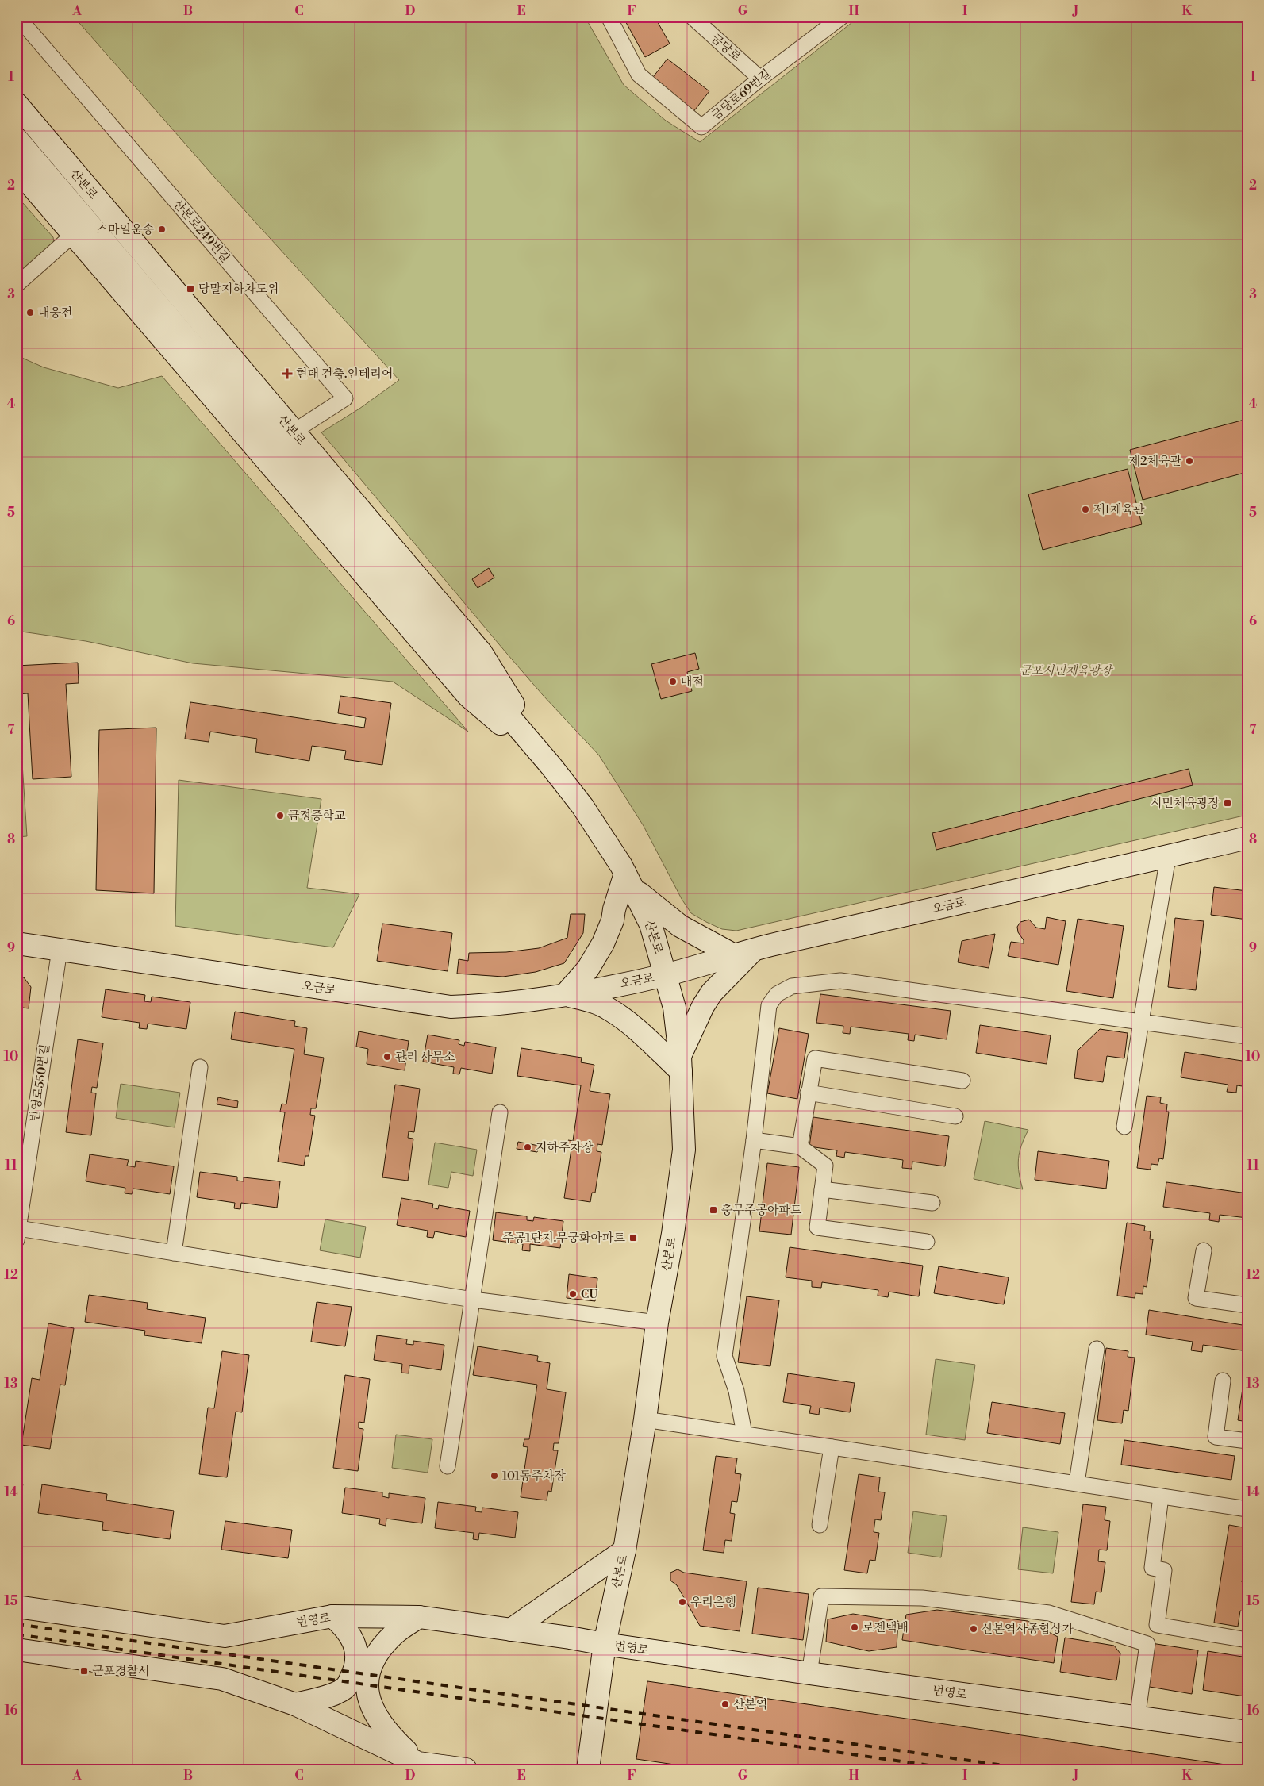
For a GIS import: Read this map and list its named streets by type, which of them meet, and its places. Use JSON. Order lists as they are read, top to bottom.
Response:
{
  "streets": {
    "street": [
      "금당로",
      "금당로69번길",
      "산본로",
      "산본로249번길",
      "오금로",
      "번영로550번길",
      "번영로"
    ]
  },
  "crossings": [
    ["금당로", "금당로69번길"],
    ["산본로", "산본로249번길"],
    ["산본로", "오금로"],
    ["산본로", "번영로"],
    ["오금로", "번영로550번길"]
  ],
  "parks": ["군포시민체육광장"],
  "places": {
    "other": [
      "스마일운송",
      "대웅전",
      "제2체육관",
      "제1체육관",
      "매점",
      "금정중학교",
      "관리 사무소",
      "지하주차장",
      "CU",
      "101동주차장",
      "우리은행",
      "로젠택배",
      "산본역사종합상가",
      "산본역"
    ],
    "transit": [
      "당말지하차도위",
      "시민체육광장",
      "충무주공아파트",
      "주공1단지.무궁화아파트",
      "군포경찰서"
    ],
    "health": ["현대 건축.인테리어"]
  },
  "grid": {
    "columns": [
      "A",
      "B",
      "C",
      "D",
      "E",
      "F",
      "G",
      "H",
      "I",
      "J",
      "K"
    ],
    "rows": [
      "1",
      "2",
      "3",
      "4",
      "5",
      "6",
      "7",
      "8",
      "9",
      "10",
      "11",
      "12",
      "13",
      "14",
      "15",
      "16"
    ]
  }
}
